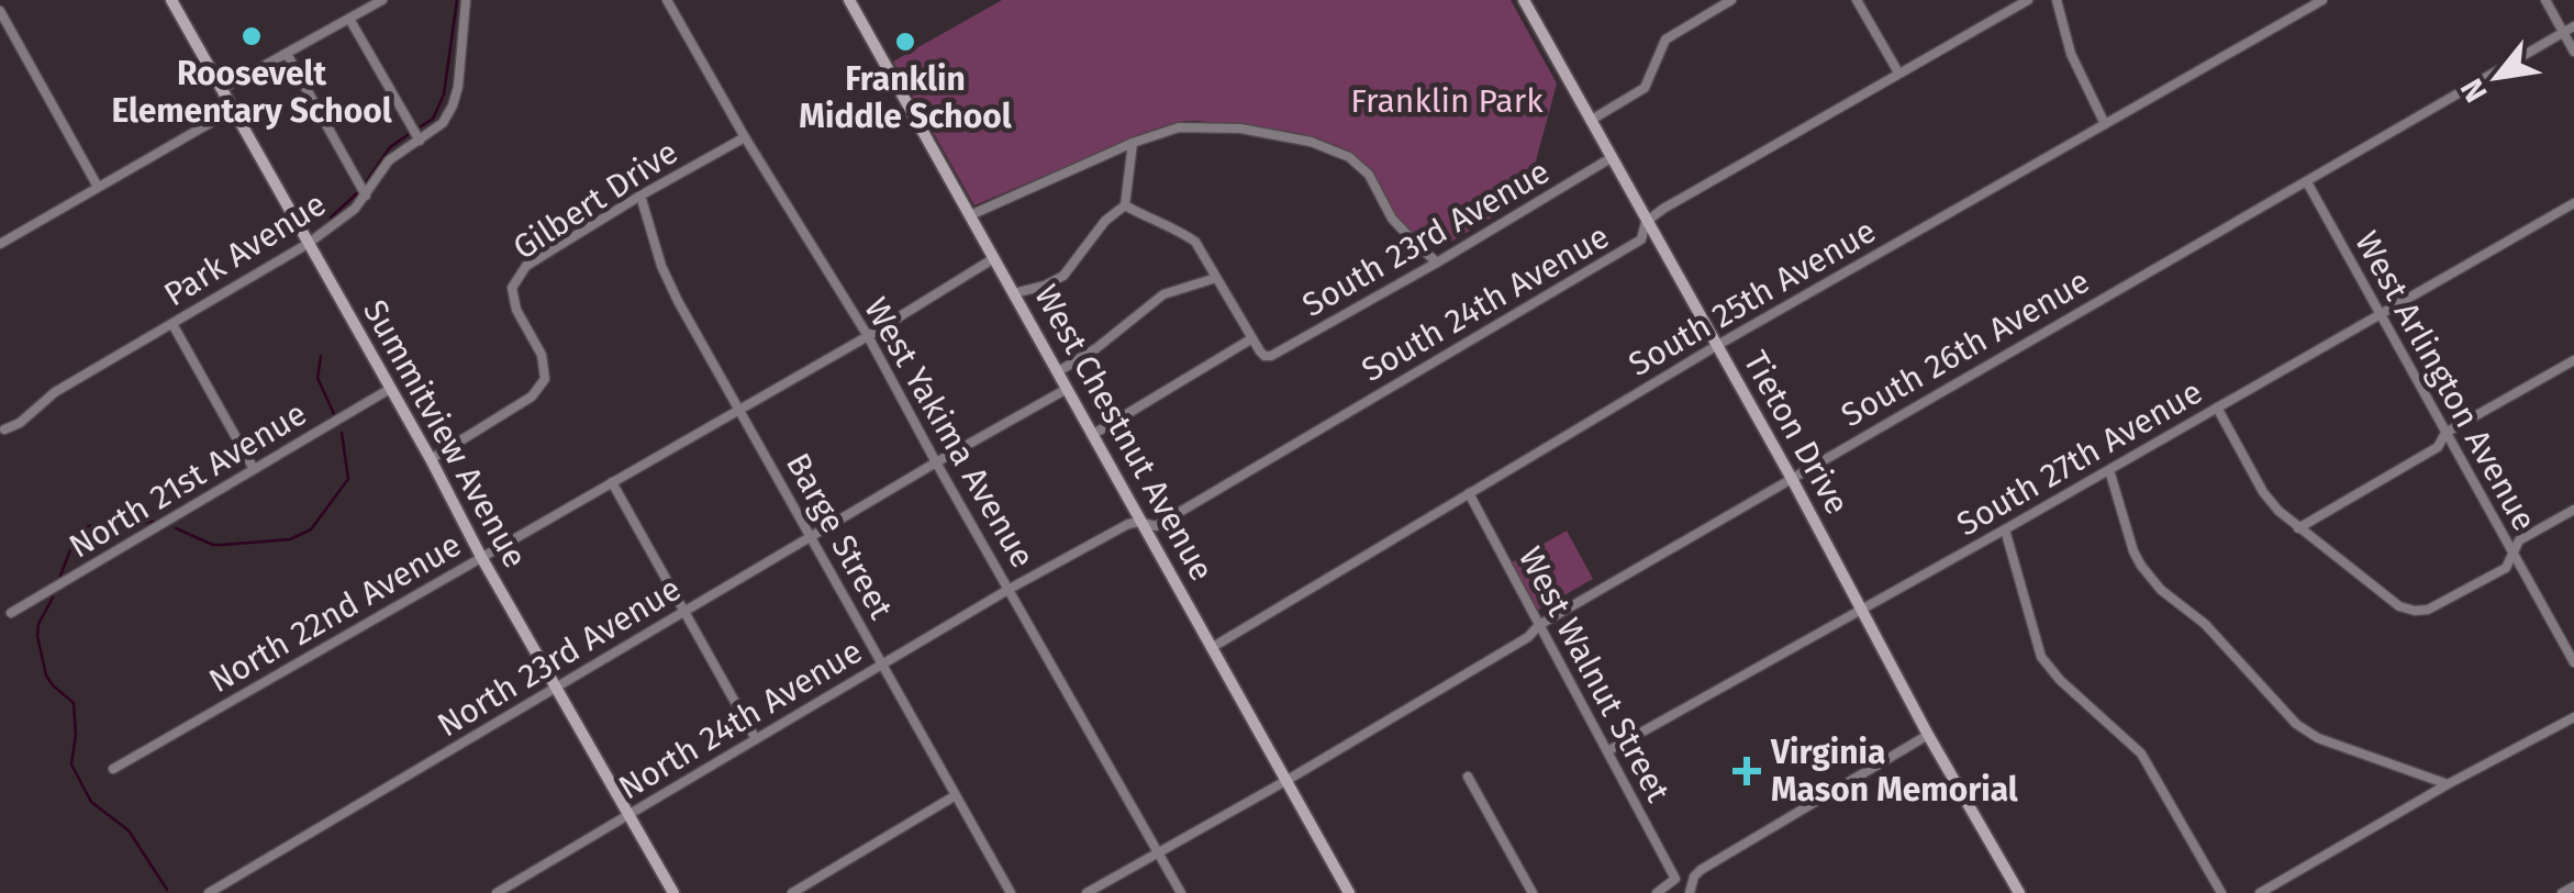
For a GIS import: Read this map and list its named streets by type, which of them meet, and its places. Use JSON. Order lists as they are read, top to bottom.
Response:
{
  "streets": {
    "main road": ["West Chestnut Avenue", "Tieton Drive", "Summitview Avenue"],
    "street": [
      "Gilbert Drive",
      "South 23rd Avenue",
      "Park Avenue",
      "South 25th Avenue",
      "South 24th Avenue",
      "South 26th Avenue",
      "West Arlington Avenue",
      "West Yakima Avenue",
      "South 27th Avenue",
      "North 21st Avenue",
      "Barge Street",
      "North 22nd Avenue",
      "North 23rd Avenue",
      "West Walnut Street",
      "North 24th Avenue"
    ]
  },
  "crossings": [
    ["Gilbert Drive", "West Yakima Avenue"],
    ["Gilbert Drive", "Summitview Avenue"],
    ["Gilbert Drive", "Barge Street"],
    ["South 23rd Avenue", "Tieton Drive"],
    ["Park Avenue", "Summitview Avenue"],
    ["South 25th Avenue", "West Chestnut Avenue"],
    ["South 25th Avenue", "Tieton Drive"],
    ["South 25th Avenue", "West Walnut Street"],
    ["South 24th Avenue", "West Yakima Avenue"],
    ["South 24th Avenue", "West Chestnut Avenue"],
    ["South 24th Avenue", "Tieton Drive"],
    ["South 24th Avenue", "North 24th Avenue"],
    ["South 26th Avenue", "West Arlington Avenue"],
    ["South 26th Avenue", "West Yakima Avenue"],
    ["South 26th Avenue", "West Chestnut Avenue"],
    ["South 26th Avenue", "Tieton Drive"],
    ["South 26th Avenue", "West Walnut Street"],
    ["West Arlington Avenue", "South 27th Avenue"],
    ["West Yakima Avenue", "North 22nd Avenue"],
    ["West Yakima Avenue", "North 23rd Avenue"],
    ["West Yakima Avenue", "North 24th Avenue"],
    ["West Chestnut Avenue", "North 22nd Avenue"],
    ["Tieton Drive", "South 27th Avenue"],
    ["Summitview Avenue", "North 21st Avenue"],
    ["Summitview Avenue", "North 22nd Avenue"],
    ["Summitview Avenue", "North 23rd Avenue"],
    ["Summitview Avenue", "North 24th Avenue"],
    ["South 27th Avenue", "West Walnut Street"],
    ["Barge Street", "North 22nd Avenue"],
    ["Barge Street", "North 23rd Avenue"],
    ["Barge Street", "North 24th Avenue"]
  ],
  "parks": ["Franklin Park"],
  "places": {
    "other": ["Roosevelt Elementary School", "Franklin Middle School"],
    "health": ["Virginia Mason Memorial"]
  },
  "north": "bottom left"
}
